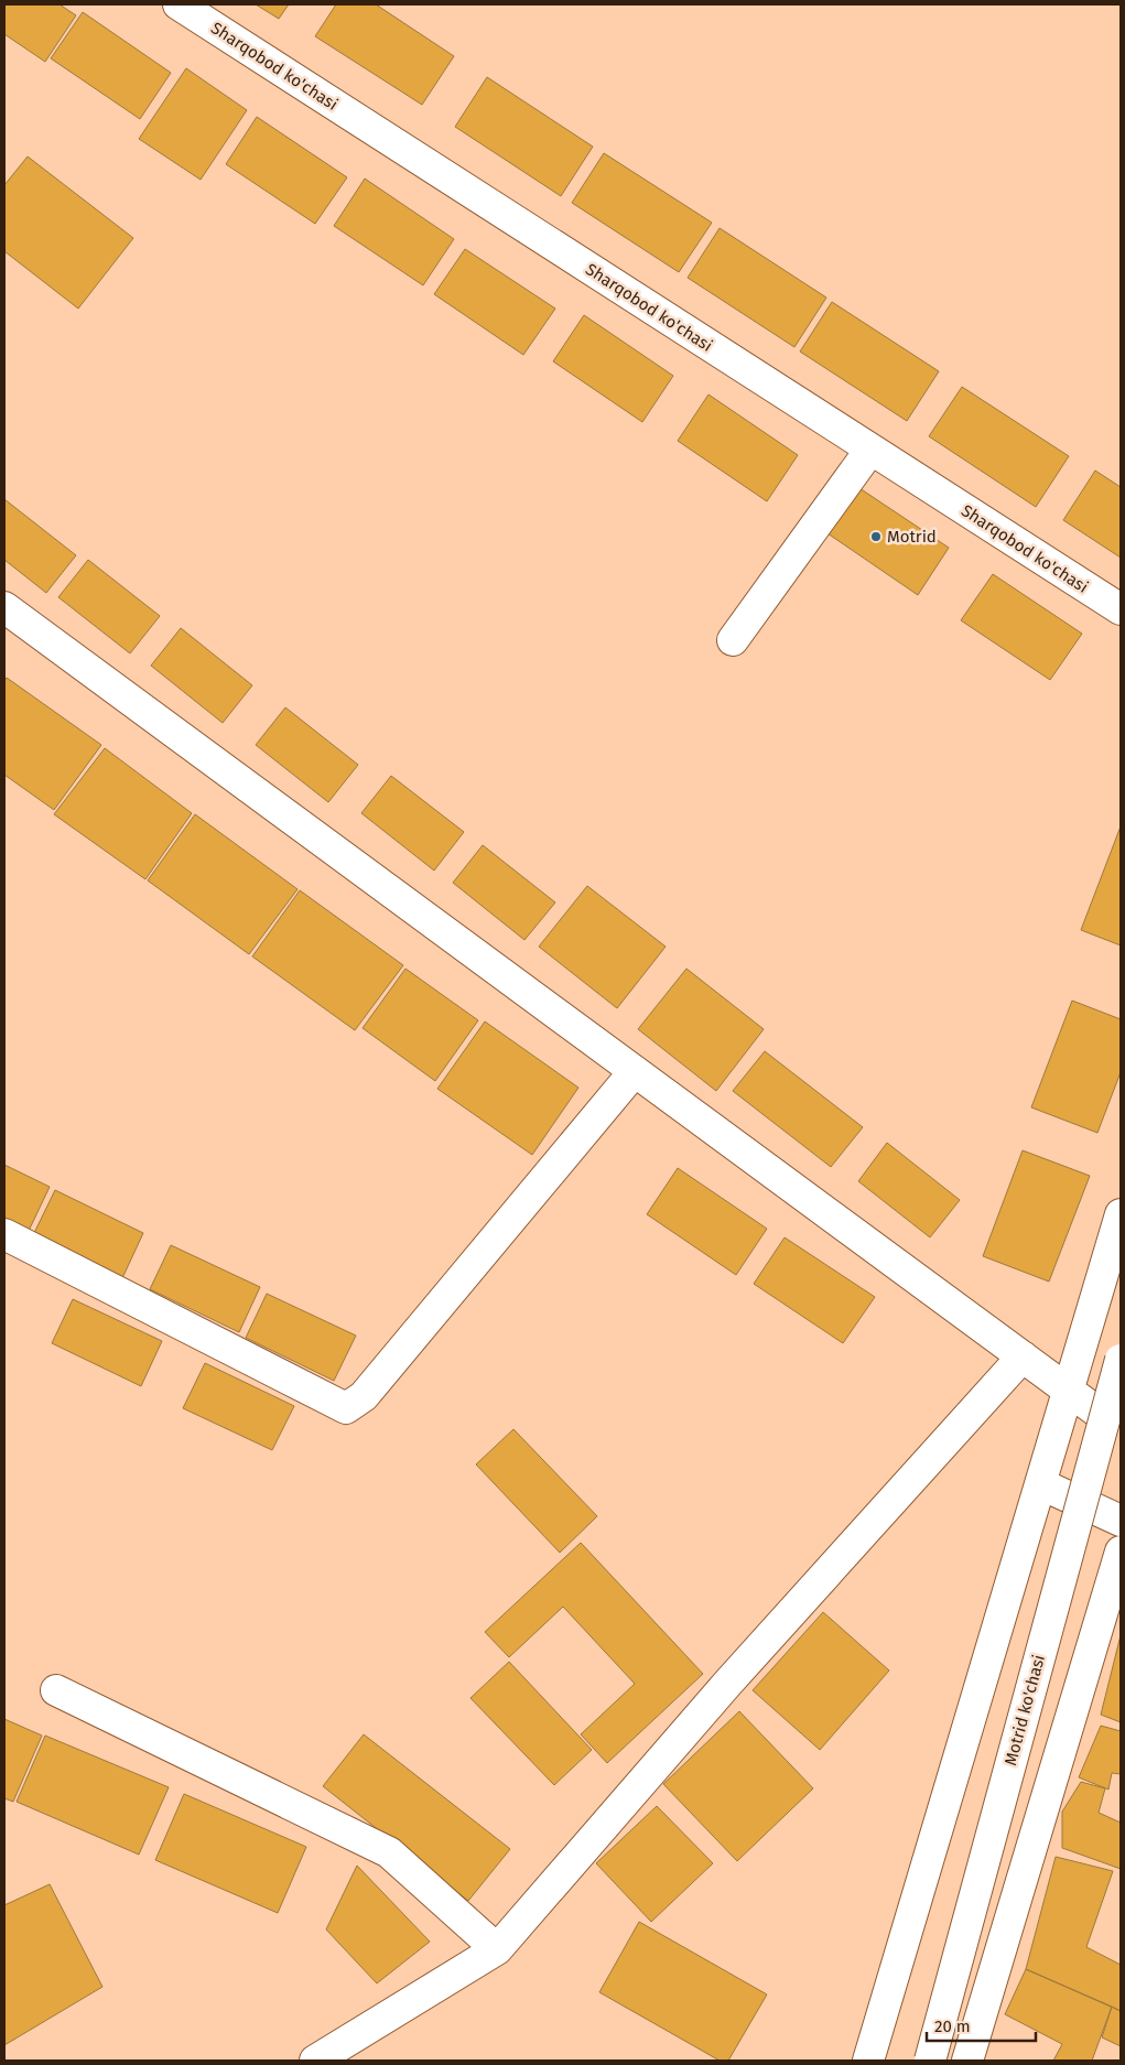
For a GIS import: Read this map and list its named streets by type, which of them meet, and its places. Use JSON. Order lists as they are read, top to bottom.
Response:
{
  "streets": {
    "street": ["Sharqobod ko'chasi", "Motrid ko'chasi"]
  },
  "places": ["Motrid"],
  "scale_bar": "20 m"
}
